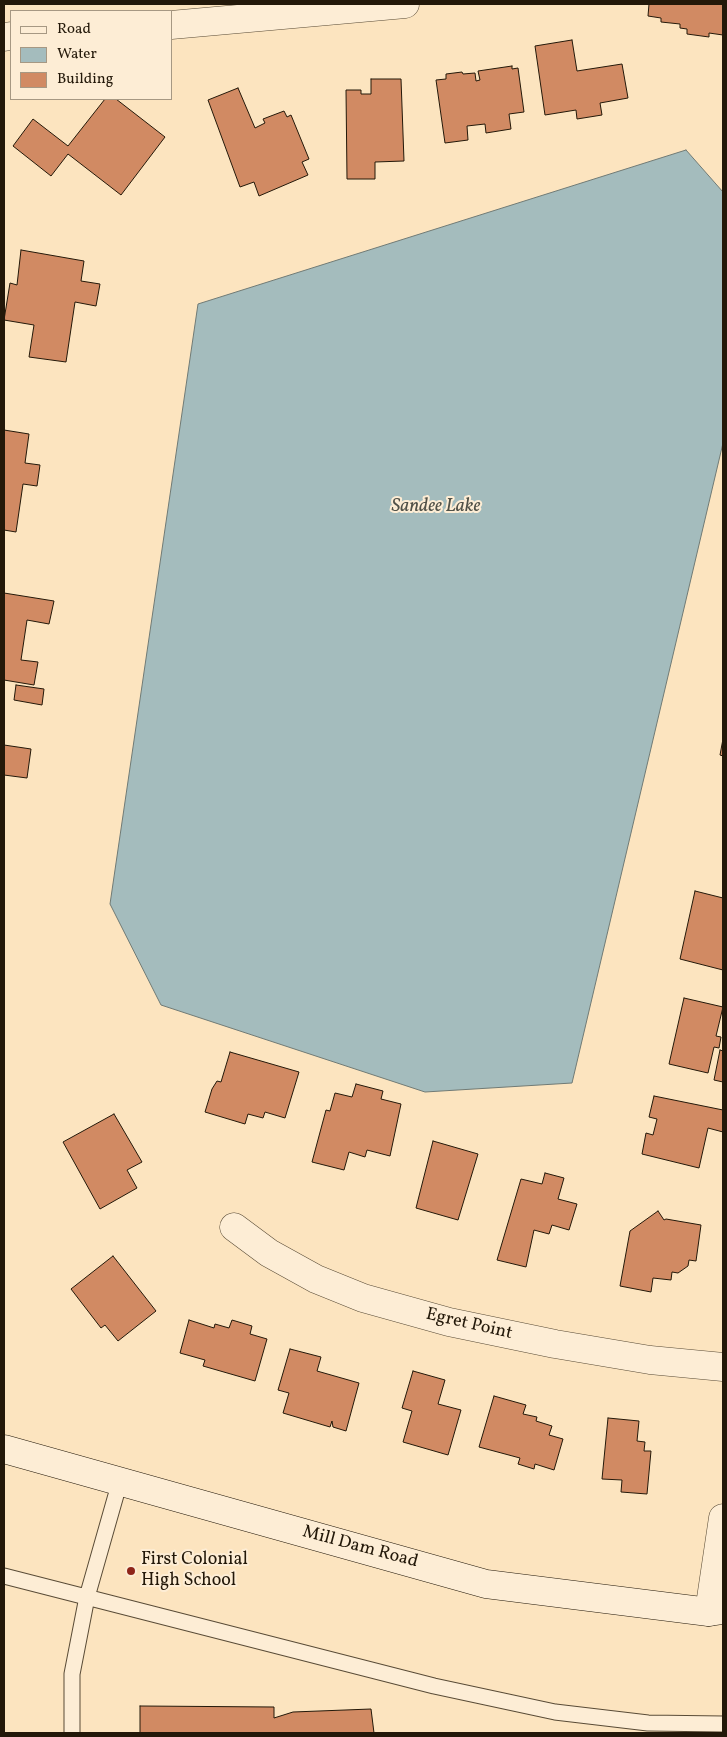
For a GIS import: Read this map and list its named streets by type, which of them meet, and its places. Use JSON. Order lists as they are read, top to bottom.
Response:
{
  "streets": {
    "street": ["Egret Point", "Mill Dam Road"]
  },
  "water": ["Sandee Lake"],
  "places": ["First Colonial High School"],
  "legend": ["Road", "Water", "Building"]
}
